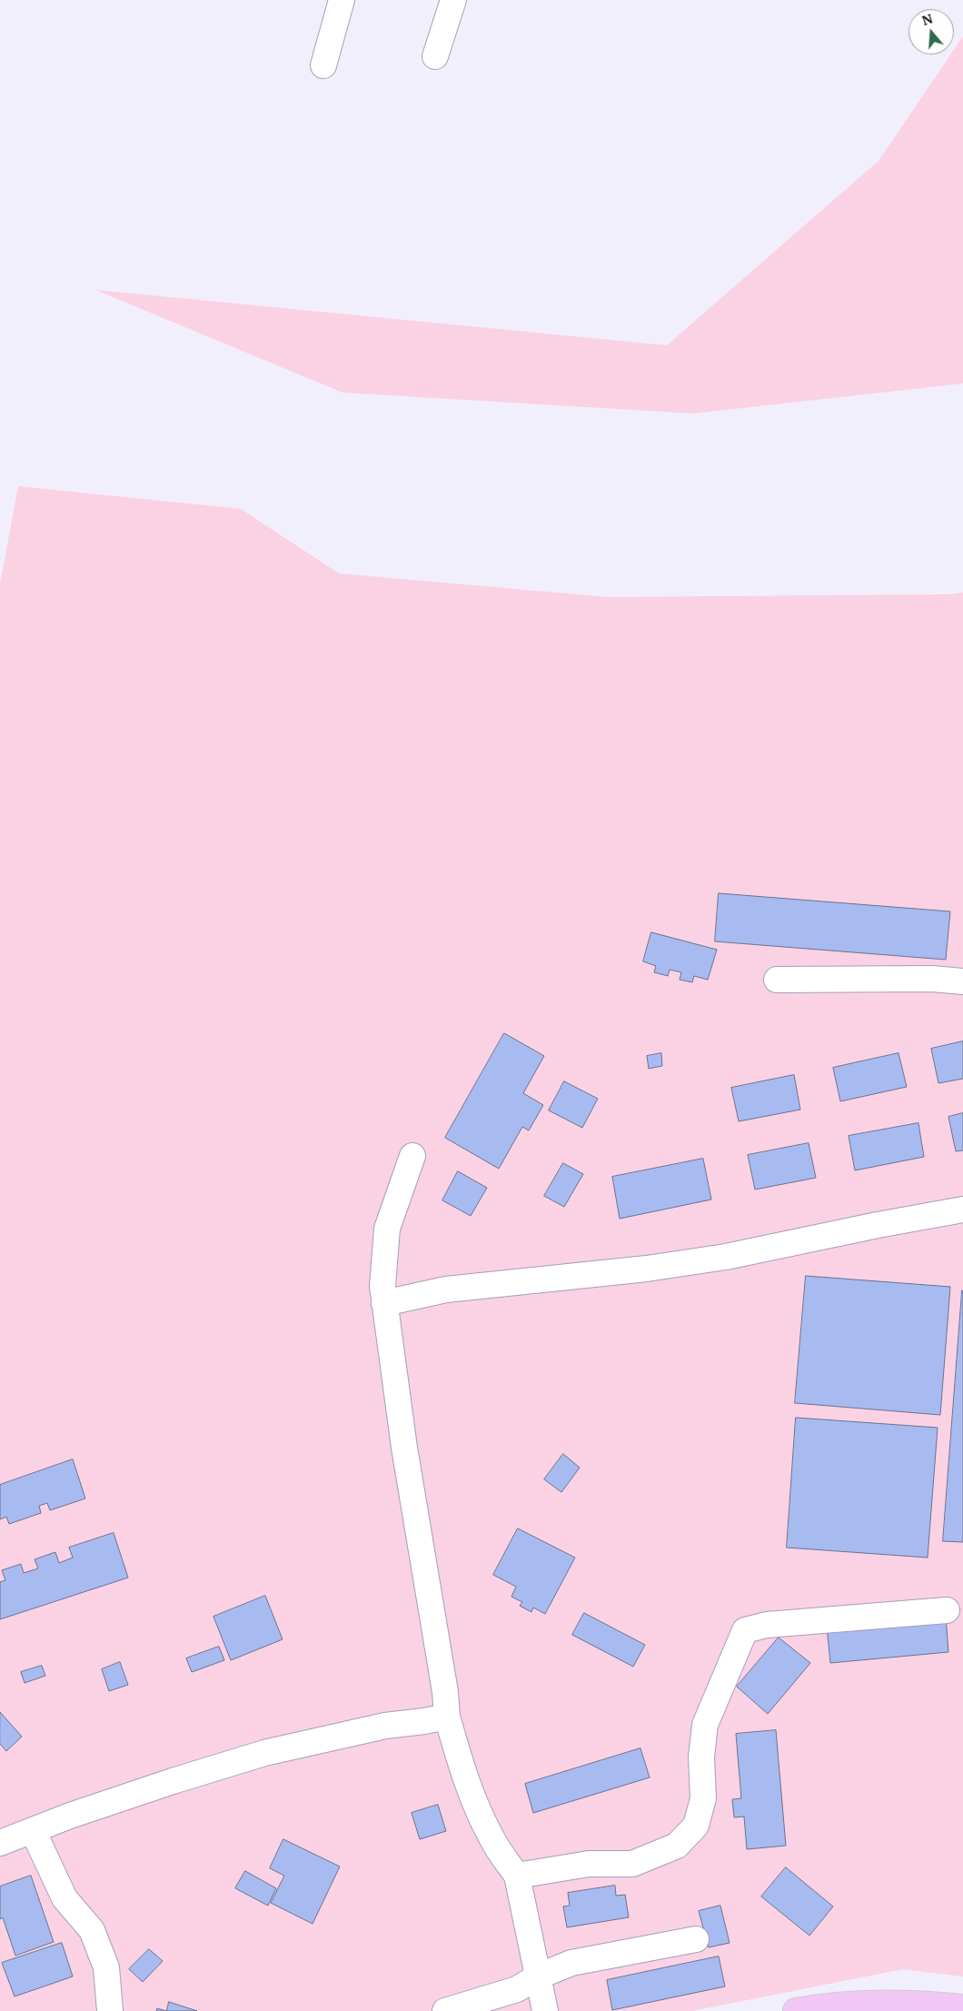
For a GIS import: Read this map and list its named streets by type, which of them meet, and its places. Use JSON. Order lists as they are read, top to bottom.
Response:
{
  "north": "top"
}
